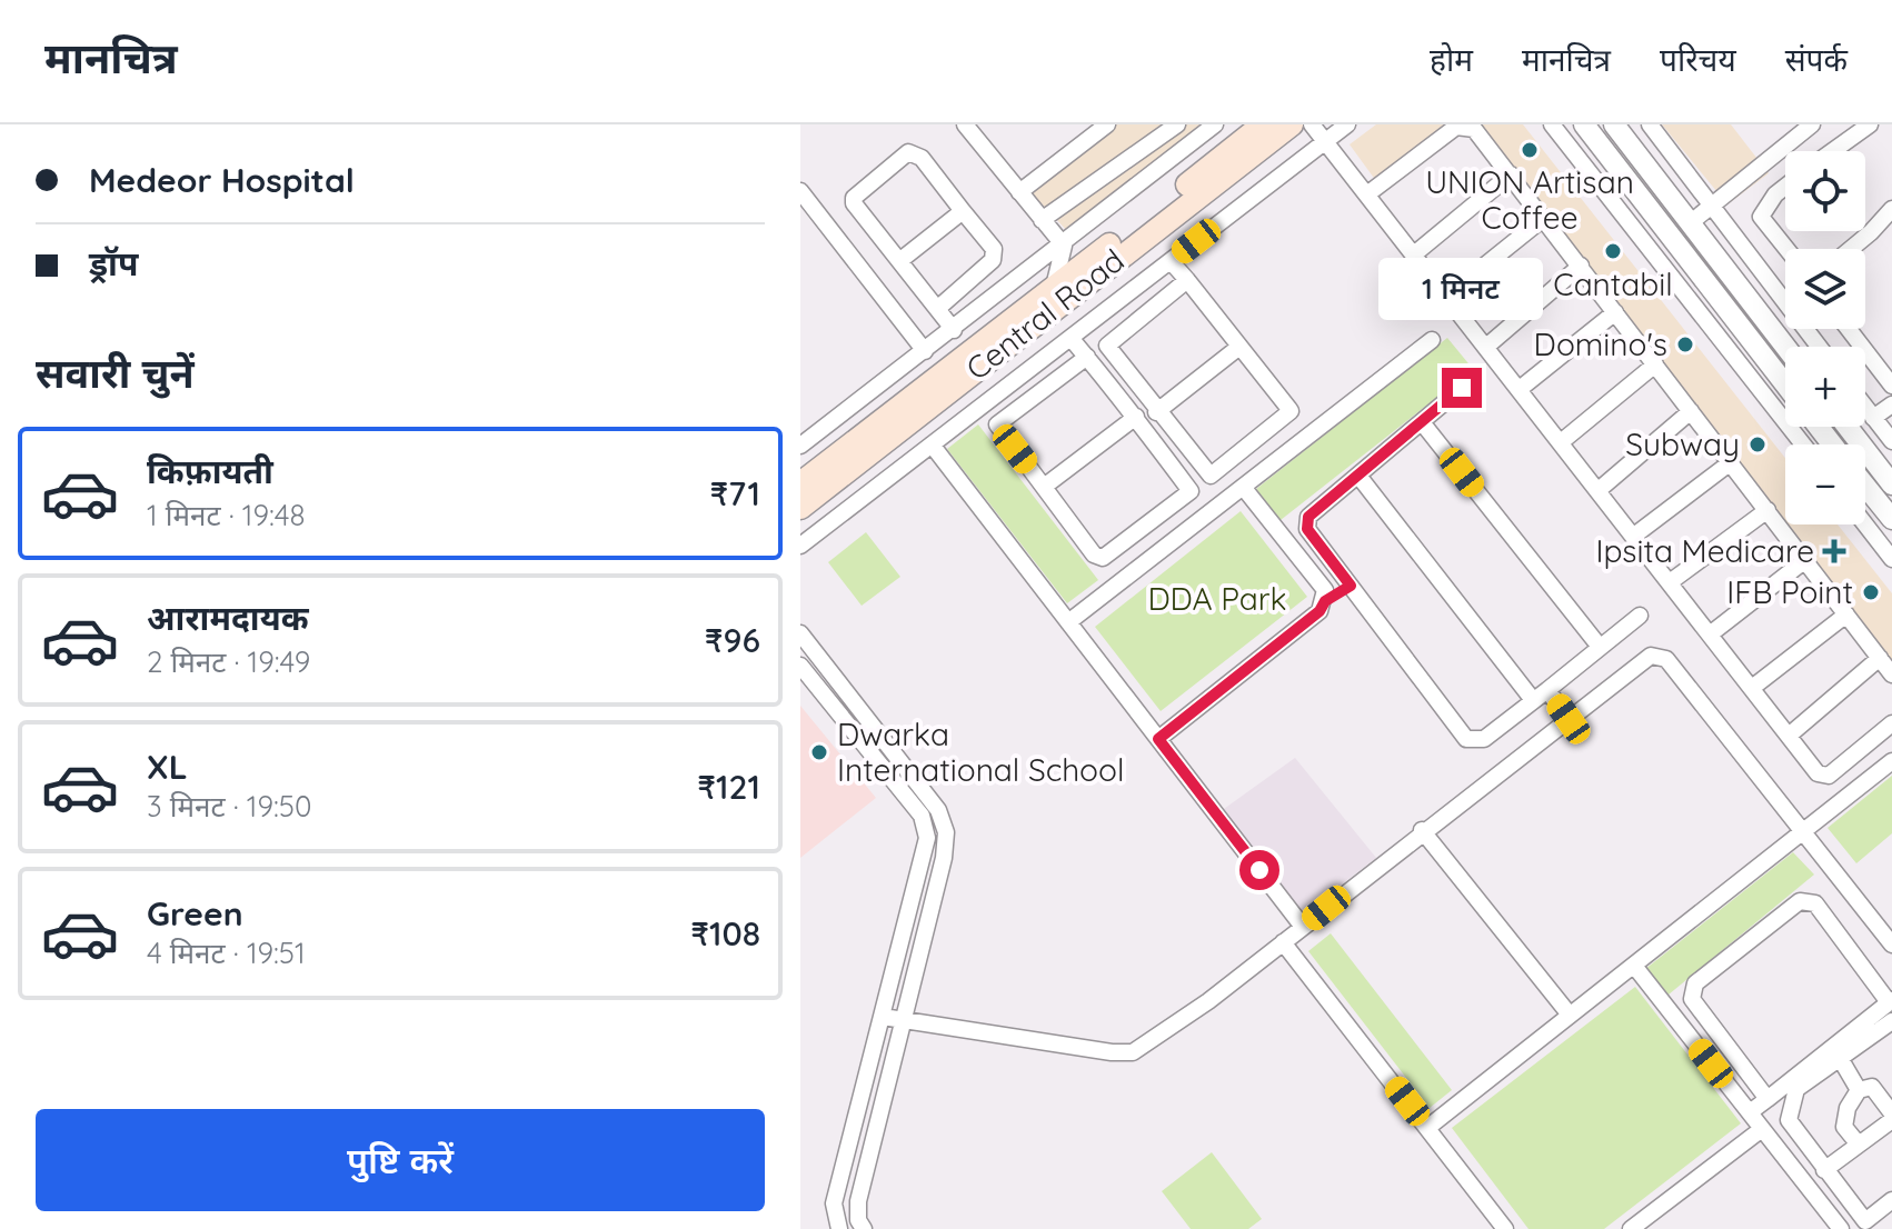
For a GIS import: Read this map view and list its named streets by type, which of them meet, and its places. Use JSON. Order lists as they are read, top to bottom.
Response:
{
  "streets": {
    "main road": ["Central Road"]
  },
  "parks": ["DDA Park"],
  "places": {
    "other": [
      "UNION Artisan Coffee",
      "Cantabil",
      "Domino's",
      "Subway",
      "IFB Point",
      "Dwarka International School"
    ],
    "health": ["Ipsita Medicare"]
  },
  "page": {
    "header": "मानचित्र",
    "nav": [
      "होम",
      "मानचित्र",
      "परिचय",
      "संपर्क"
    ],
    "banner": ["Medeor Hospital", "ड्रॉप"],
    "map_buttons": ["+", "−"],
    "bubble": "1 मिनट",
    "heading": "सवारी चुनें",
    "list": [
      {
        "name": "किफ़ायती",
        "note": "1 मिनट · 19:48",
        "value": "₹71"
      },
      {
        "name": "आरामदायक",
        "note": "2 मिनट · 19:49",
        "value": "₹96"
      },
      {
        "name": "XL",
        "note": "3 मिनट · 19:50",
        "value": "₹121"
      },
      {
        "name": "Green",
        "note": "4 मिनट · 19:51",
        "value": "₹108"
      }
    ],
    "buttons": "पुष्टि करें"
  }
}
